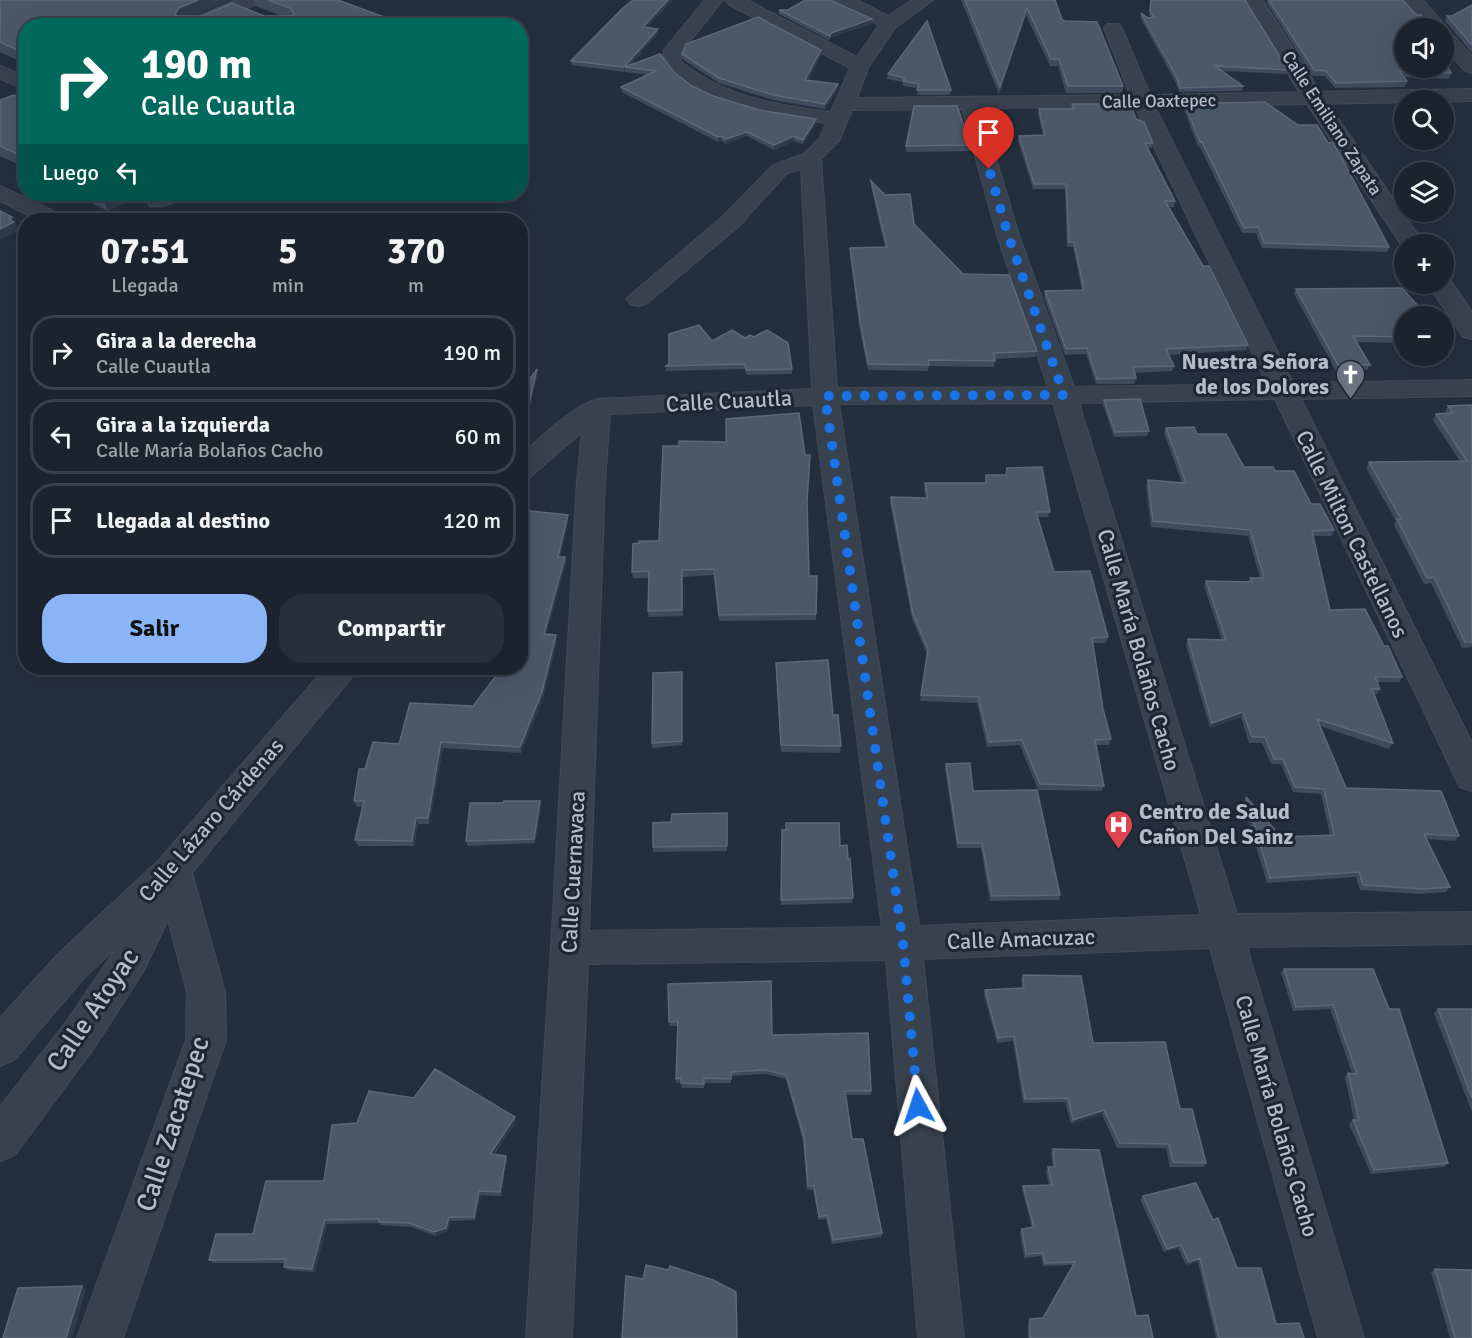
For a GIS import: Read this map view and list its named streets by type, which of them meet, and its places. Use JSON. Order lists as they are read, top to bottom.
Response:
{
  "streets": {
    "street": [
      "Calle Oaxtepec",
      "Calle Emiliano Zapata",
      "Calle Cuautla",
      "Calle Milton Castellanos",
      "Calle María Bolaños Cacho",
      "Calle Lázaro Cárdenas",
      "Calle Cuernavaca",
      "Calle Amacuzac",
      "Calle Atoyac",
      "Calle Zacatepec"
    ]
  },
  "crossings": [
    ["Calle Oaxtepec", "Calle Emiliano Zapata"],
    ["Calle Oaxtepec", "Calle Milton Castellanos"],
    ["Calle Oaxtepec", "Calle María Bolaños Cacho"],
    ["Calle Cuautla", "Calle Milton Castellanos"],
    ["Calle Cuautla", "Calle María Bolaños Cacho"],
    ["Calle Cuautla", "Calle Cuernavaca"],
    ["Calle María Bolaños Cacho", "Calle Amacuzac"],
    ["Calle Lázaro Cárdenas", "Calle Atoyac"],
    ["Calle Lázaro Cárdenas", "Calle Zacatepec"],
    ["Calle Cuernavaca", "Calle Amacuzac"],
    ["Calle Atoyac", "Calle Zacatepec"]
  ],
  "places": {
    "church": ["Nuestra Señora de los Dolores"],
    "hospital": ["Centro de Salud Cañon Del Sainz"]
  },
  "page": {
    "map_buttons": ["+", "−"],
    "turn": ["190 m", "Calle Cuautla"],
    "then": "Luego",
    "eta": [
      "07:51",
      "Llegada",
      "5",
      "min",
      "370",
      "m"
    ],
    "list": [
      {
        "name": "Gira a la derecha",
        "note": "Calle Cuautla",
        "value": "190 m"
      },
      {
        "name": "Gira a la izquierda",
        "note": "Calle María Bolaños Cacho",
        "value": "60 m"
      },
      {
        "name": "Llegada al destino",
        "value": "120 m"
      }
    ],
    "buttons": ["Salir", "Compartir"]
  }
}
